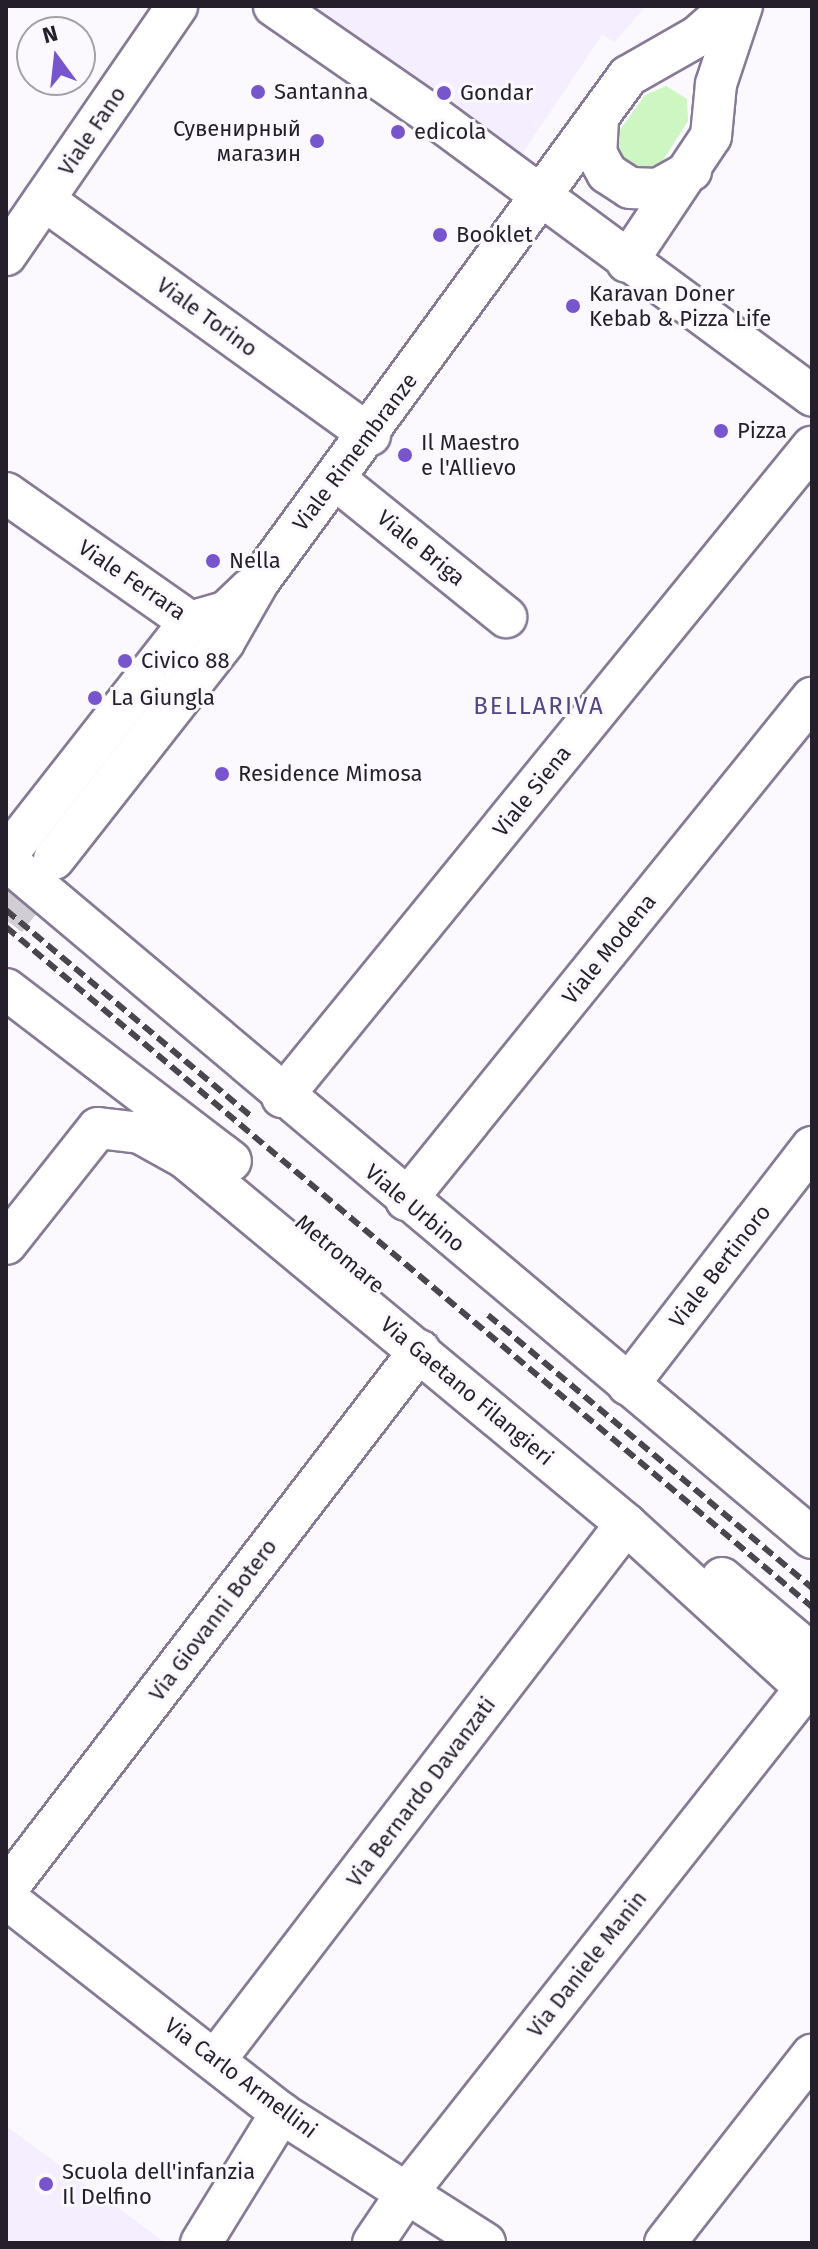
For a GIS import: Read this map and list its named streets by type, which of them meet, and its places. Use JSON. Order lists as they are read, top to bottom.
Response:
{
  "streets": {
    "street": [
      "Viale Fano",
      "Viale Torino",
      "Viale Rimembranze",
      "Viale Briga",
      "Viale Ferrara",
      "Viale Siena",
      "Viale Modena",
      "Viale Urbino",
      "Metromare",
      "Viale Bertinoro",
      "Via Gaetano Filangieri",
      "Via Giovanni Botero",
      "Via Bernardo Davanzati",
      "Via Daniele Manin",
      "Via Carlo Armellini"
    ]
  },
  "crossings": [
    ["Viale Fano", "Viale Torino"],
    ["Viale Torino", "Viale Rimembranze"],
    ["Viale Rimembranze", "Viale Briga"],
    ["Viale Rimembranze", "Viale Ferrara"],
    ["Viale Rimembranze", "Viale Urbino"],
    ["Viale Siena", "Viale Urbino"],
    ["Viale Modena", "Viale Urbino"],
    ["Viale Urbino", "Viale Bertinoro"],
    ["Metromare", "Via Gaetano Filangieri"],
    ["Metromare", "Via Daniele Manin"],
    ["Via Gaetano Filangieri", "Via Giovanni Botero"],
    ["Via Gaetano Filangieri", "Via Bernardo Davanzati"],
    ["Via Gaetano Filangieri", "Via Daniele Manin"],
    ["Via Bernardo Davanzati", "Via Carlo Armellini"],
    ["Via Daniele Manin", "Via Carlo Armellini"]
  ],
  "districts": ["BELLARIVA"],
  "places": [
    "Santanna",
    "Gondar",
    "edicola",
    "Сувенирный магазин",
    "Booklet",
    "Karavan Doner Kebab & Pizza Life",
    "Pizza",
    "Il Maestro e l'Allievo",
    "Nella",
    "Civico 88",
    "La Giungla",
    "Residence Mimosa",
    "Scuola dell'infanzia Il Delfino"
  ],
  "north": "top"
}
